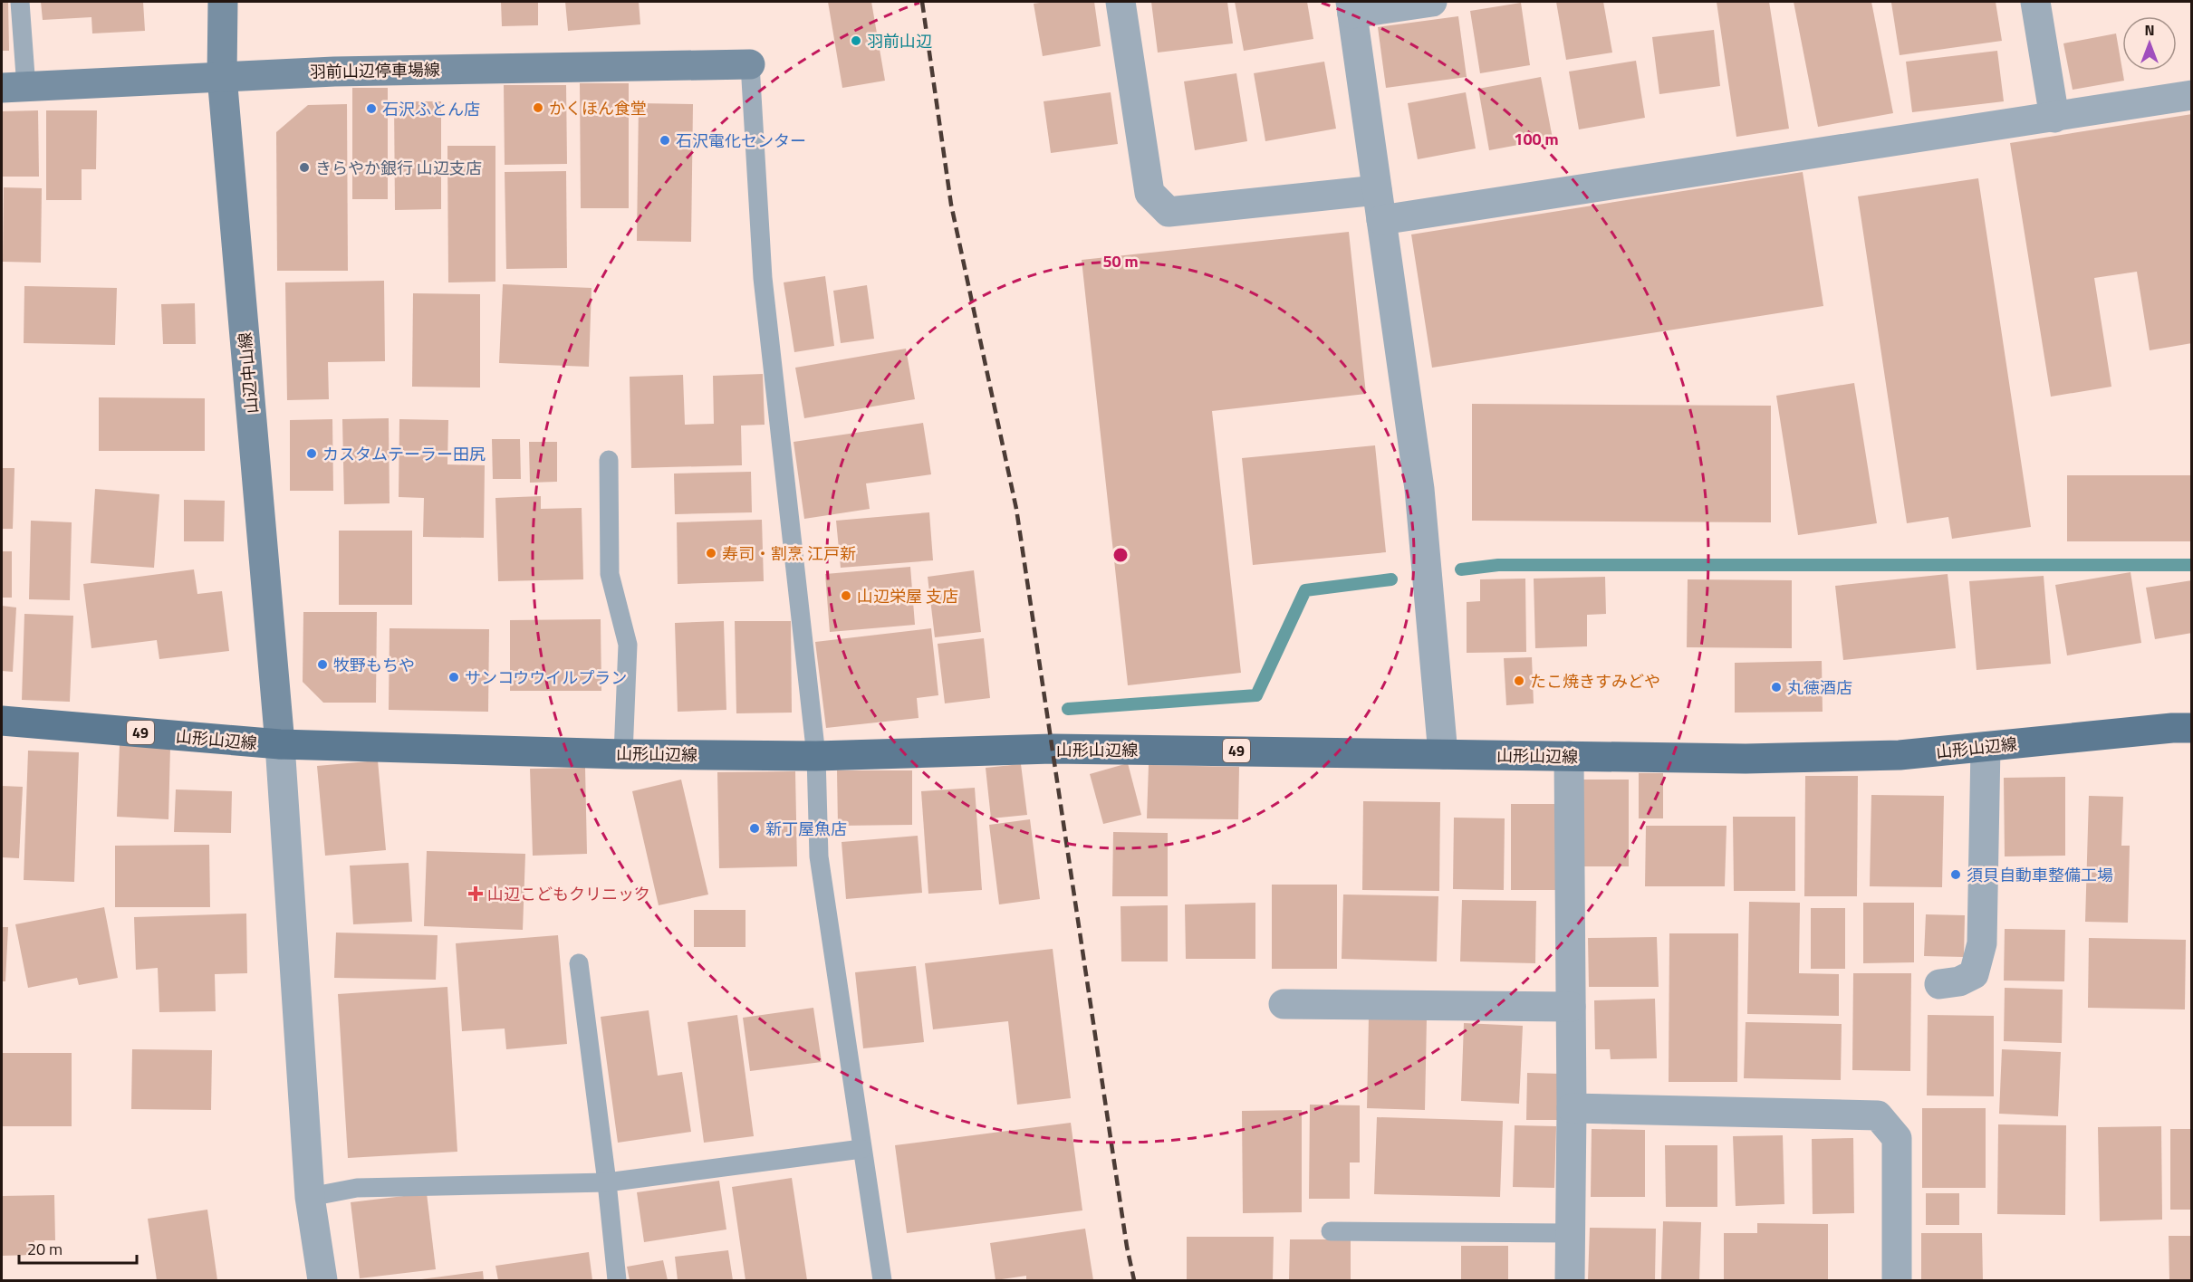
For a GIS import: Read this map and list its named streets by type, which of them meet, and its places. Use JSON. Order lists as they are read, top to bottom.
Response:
{
  "streets": {
    "main road": [
      "羽前山辺停車場線",
      "山辺中山線",
      "49",
      "山形山辺線"
    ]
  },
  "crossings": [
    ["羽前山辺停車場線", "山辺中山線"],
    ["山辺中山線", "山形山辺線"]
  ],
  "places": {
    "other": [
      "羽前山辺",
      "かくほん食堂",
      "石沢ふとん店",
      "石沢電化センター",
      "きらやか銀行 山辺支店",
      "カスタムテーラー田尻",
      "寿司・割烹 江戸新",
      "山辺栄屋 支店",
      "牧野もちや",
      "サンコウウイルプラン",
      "たこ焼きすみどや",
      "丸徳酒店",
      "新丁屋魚店",
      "須貝自動車整備工場"
    ],
    "health": ["山辺こどもクリニック"]
  },
  "scale_bar": "20 m",
  "north": "top",
  "rings": ["100 m", "50 m"]
}
